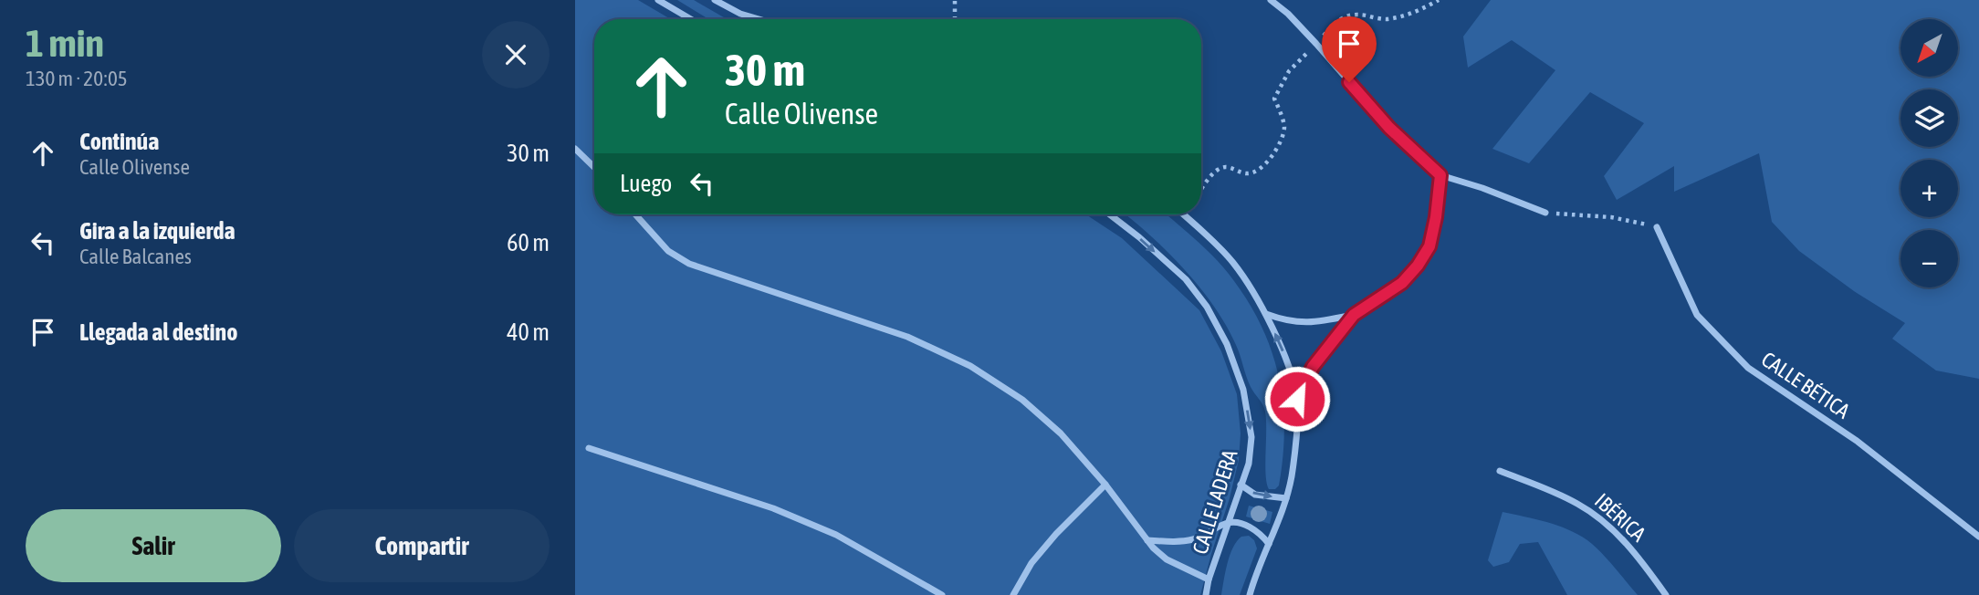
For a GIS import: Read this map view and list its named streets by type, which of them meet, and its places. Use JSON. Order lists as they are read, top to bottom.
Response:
{
  "streets": {
    "street": ["CALLE BÉTICA", "CALLE LADERA", "IBÉRICA"]
  },
  "north": "bottom left",
  "page": {
    "heading": ["1 min", "130 m · 20:05"],
    "map_buttons": ["+", "−"],
    "turn": ["30 m", "Calle Olivense"],
    "list": [
      {
        "name": "Continúa",
        "note": "Calle Olivense",
        "value": "30 m"
      },
      {
        "name": "Gira a la izquierda",
        "note": "Calle Balcanes",
        "value": "60 m"
      },
      {
        "name": "Llegada al destino",
        "value": "40 m"
      }
    ],
    "then": "Luego",
    "buttons": ["Salir", "Compartir"]
  }
}
